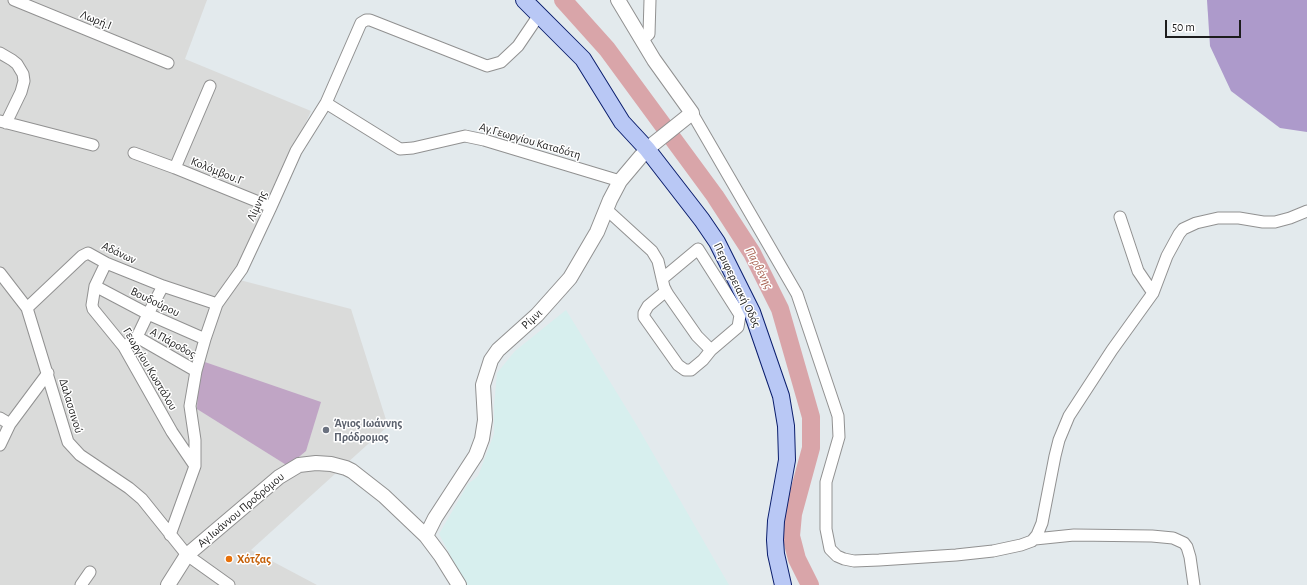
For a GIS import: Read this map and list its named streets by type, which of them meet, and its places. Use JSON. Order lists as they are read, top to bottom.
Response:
{
  "streets": {
    "main road": ["Περιφερειακή Οδός"],
    "street": [
      "Λωρή.Ι",
      "Αγ.Γεωργίου Καταδότη",
      "Κολόμβου.Γ",
      "Λίμνης",
      "Αδάνων",
      "Βουδούρου",
      "Ρίμνι",
      "Α Πάροδος",
      "Γεωργίου Κωστάλου",
      "Δαλασσινού",
      "Αγ.Ιωάννου Προδρόμου"
    ]
  },
  "crossings": [
    ["Αγ.Γεωργίου Καταδότη", "Λίμνης"],
    ["Αγ.Γεωργίου Καταδότη", "Ρίμνι"],
    ["Κολόμβου.Γ", "Λίμνης"],
    ["Λίμνης", "Αδάνων"],
    ["Λίμνης", "Περιφερειακή Οδός"],
    ["Λίμνης", "Βουδούρου"],
    ["Λίμνης", "Α Πάροδος"],
    ["Λίμνης", "Γεωργίου Κωστάλου"],
    ["Λίμνης", "Δαλασσινού"],
    ["Αδάνων", "Γεωργίου Κωστάλου"],
    ["Αδάνων", "Δαλασσινού"],
    ["Περιφερειακή Οδός", "Ρίμνι"],
    ["Βουδούρου", "Γεωργίου Κωστάλου"],
    ["Ρίμνι", "Αγ.Ιωάννου Προδρόμου"],
    ["Δαλασσινού", "Αγ.Ιωάννου Προδρόμου"]
  ],
  "water": ["Παρθένης"],
  "places": ["Άγιος Ιωάννης Πρόδρομος", "Χότζας"],
  "scale_bar": "50 m"
}
